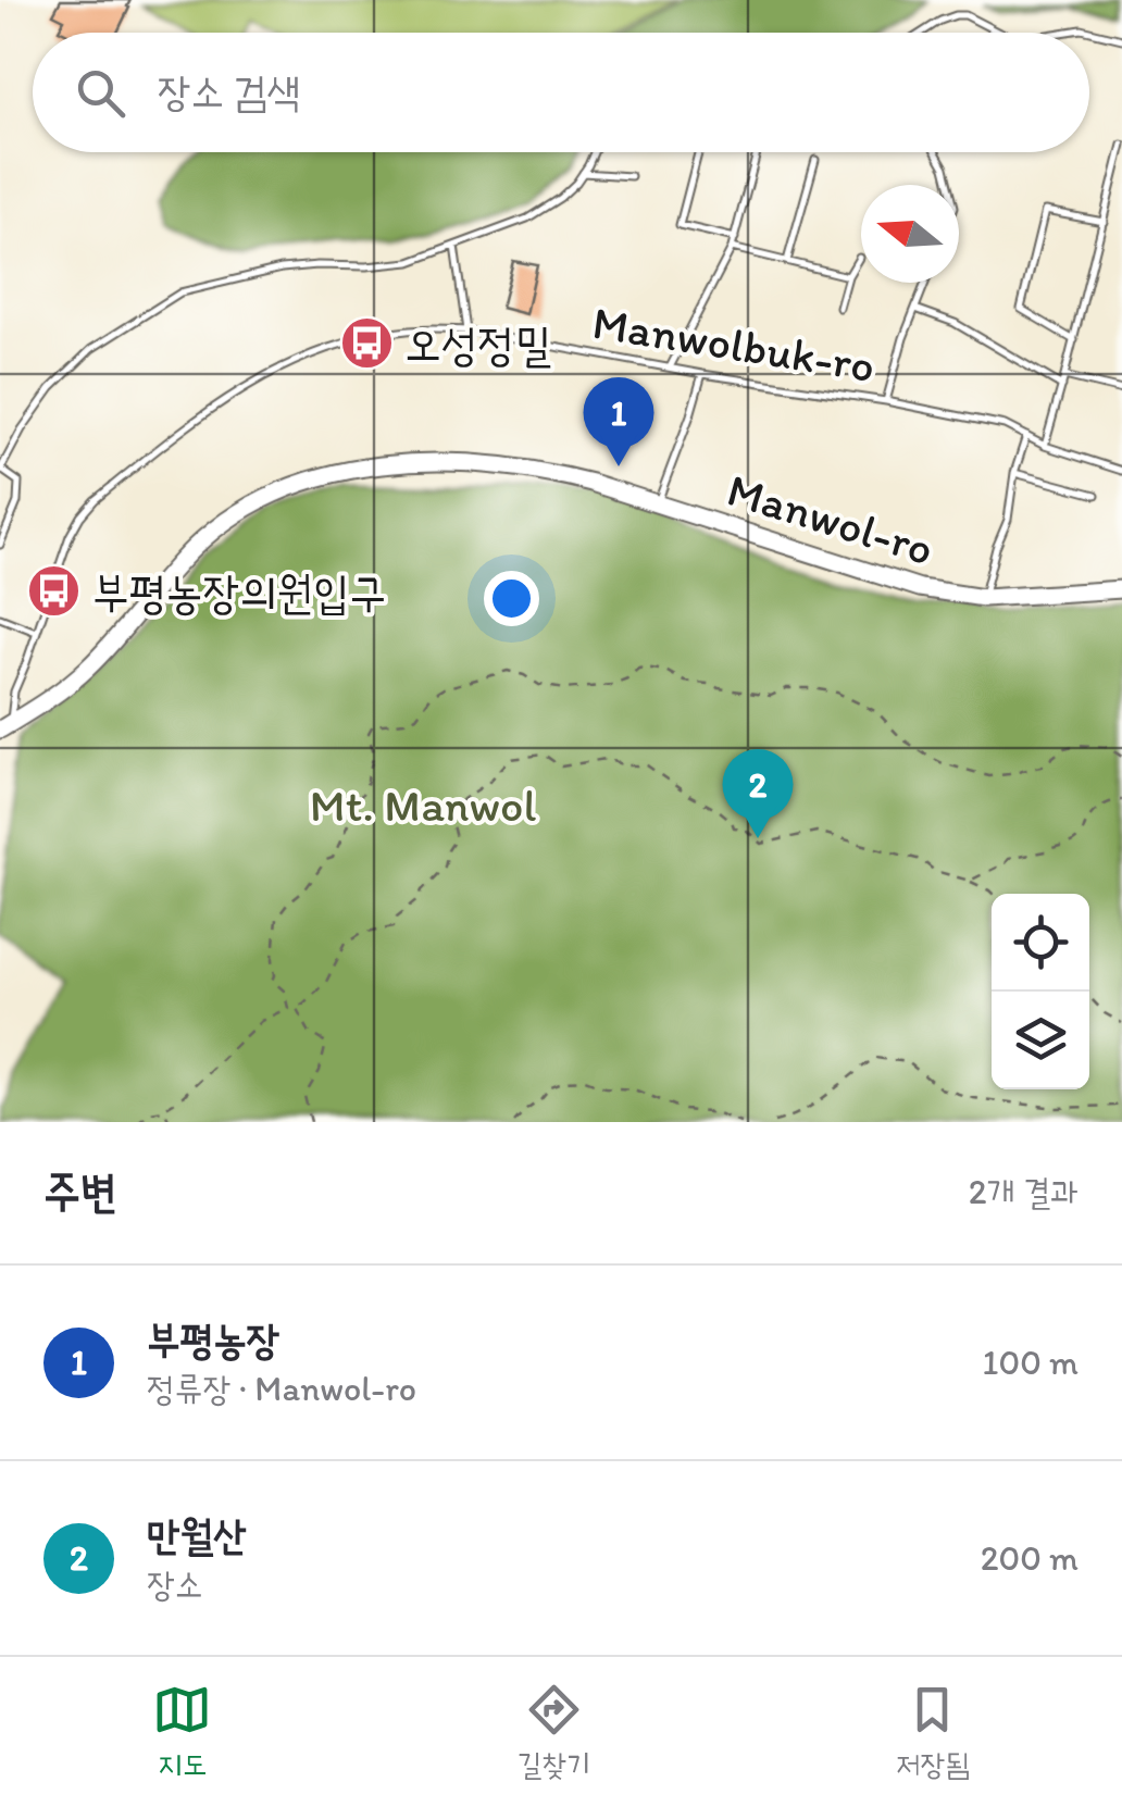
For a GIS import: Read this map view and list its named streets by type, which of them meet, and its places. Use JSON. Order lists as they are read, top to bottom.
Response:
{
  "streets": {
    "street": ["Manwol-ro"],
    "lane": ["Manwolbuk-ro"]
  },
  "crossings": [
    ["Manwolbuk-ro", "Manwol-ro"]
  ],
  "parks": ["Mt. Manwol"],
  "places": {
    "bus stop": ["오성정밀", "부평농장의원입구"]
  },
  "north": "left",
  "page": {
    "search": "장소 검색",
    "pins": ["1", "2"],
    "heading": ["주변", "2개 결과"],
    "list": [
      {
        "mark": "1",
        "name": "부평농장",
        "note": "정류장 · Manwol-ro",
        "value": "100 m"
      },
      {
        "mark": "2",
        "name": "만월산",
        "note": "장소",
        "value": "200 m"
      }
    ],
    "nav": ["지도", "길찾기", "저장됨"]
  }
}
